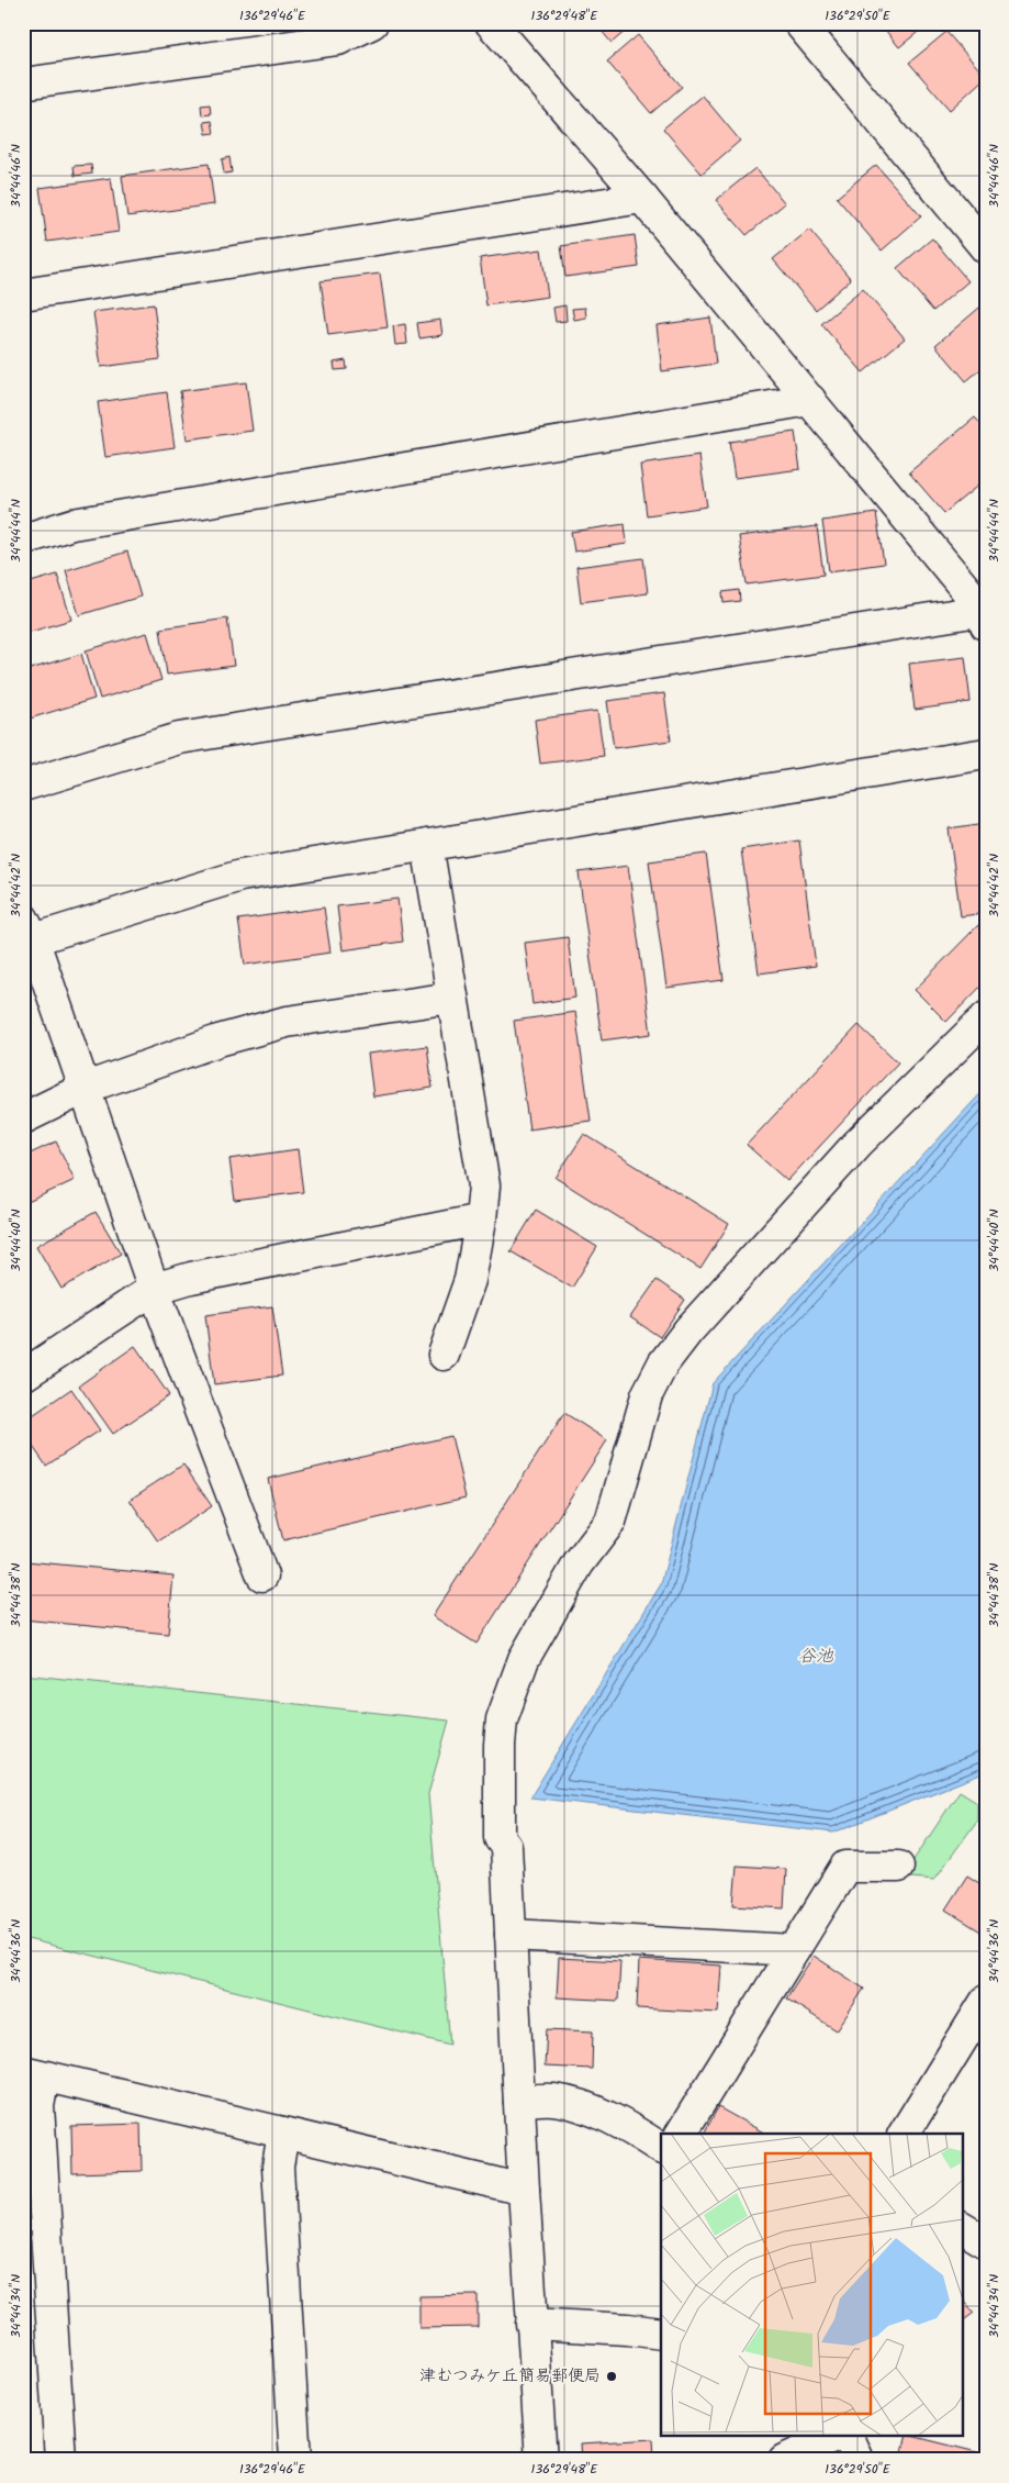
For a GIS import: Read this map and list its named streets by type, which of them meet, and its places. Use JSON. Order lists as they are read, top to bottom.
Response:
{
  "water": ["谷池"],
  "places": ["津むつみケ丘簡易郵便局"],
  "coordinates": [
    "136°29'46\"E",
    "136°29'48\"E",
    "136°29'50\"E",
    "34°44'46\"N",
    "34°44'44\"N",
    "34°44'42\"N",
    "34°44'40\"N",
    "34°44'38\"N",
    "34°44'36\"N",
    "34°44'34\"N"
  ]
}
